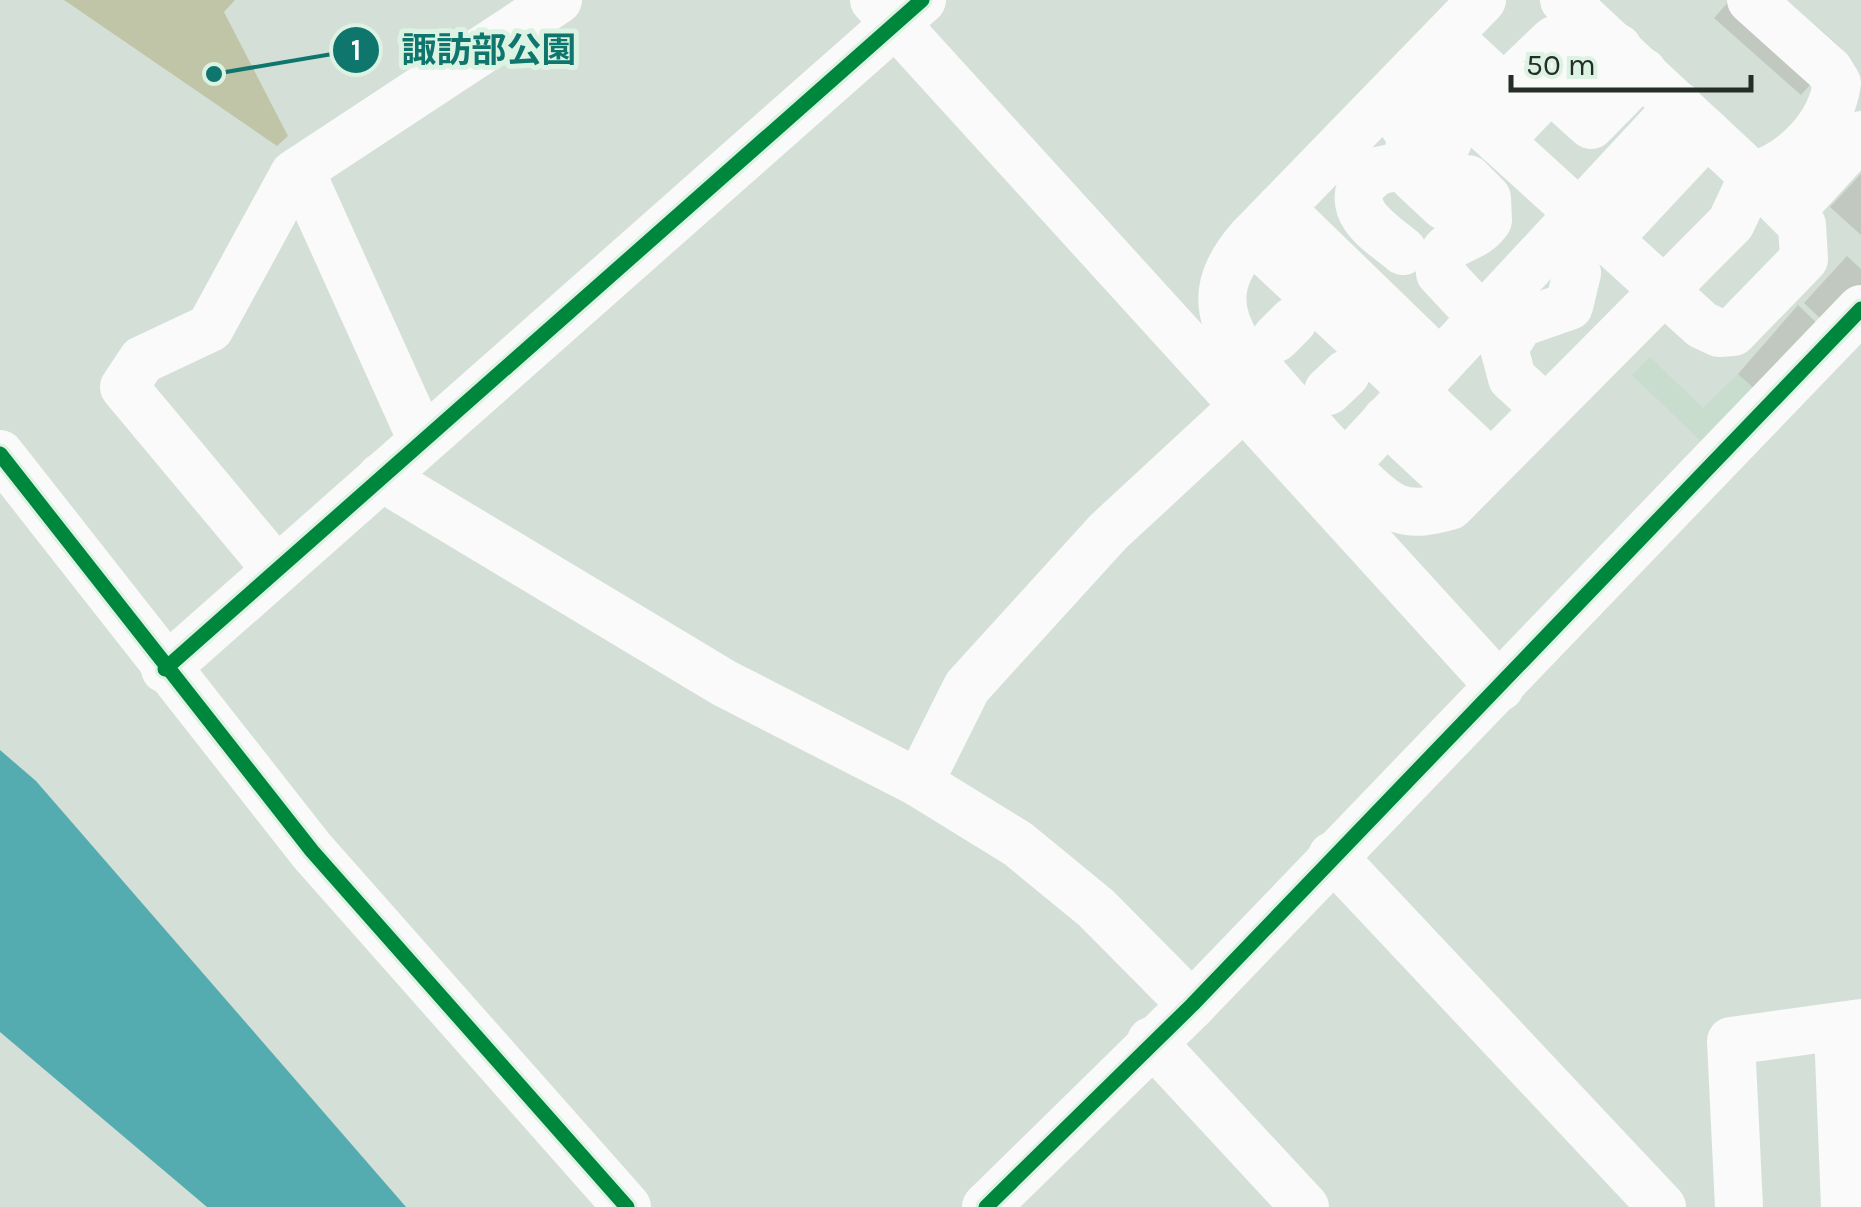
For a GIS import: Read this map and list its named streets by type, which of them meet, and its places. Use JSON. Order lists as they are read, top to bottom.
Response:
{
  "places": ["諏訪部公園"],
  "scale_bar": "50 m"
}
